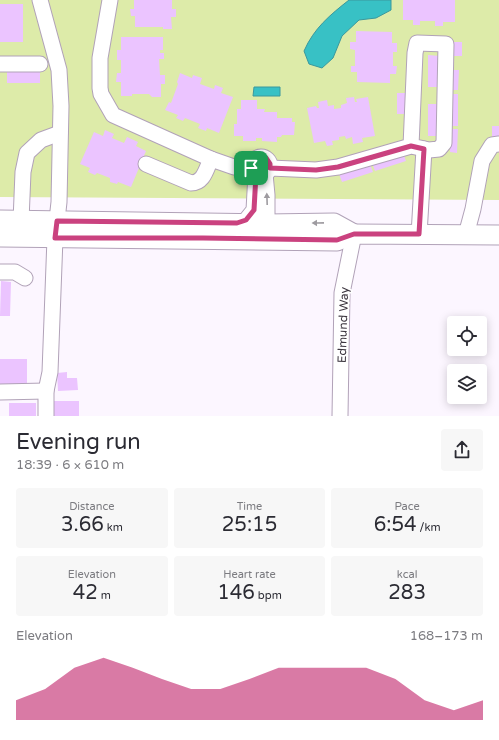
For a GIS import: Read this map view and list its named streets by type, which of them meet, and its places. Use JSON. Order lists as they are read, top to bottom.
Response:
{
  "streets": {
    "street": ["Edmund Way"]
  },
  "page": {
    "heading": ["Evening run", "18:39 · 6 × 610 m"],
    "stats": [
      ["Distance", "3.66 km"],
      ["Time", "25:15"],
      ["Pace", "6:54 /km"],
      ["Elevation", "42 m"],
      ["Heart rate", "146 bpm"],
      ["kcal", "283"]
    ],
    "chart": ["Elevation", "168–173 m"]
  }
}
